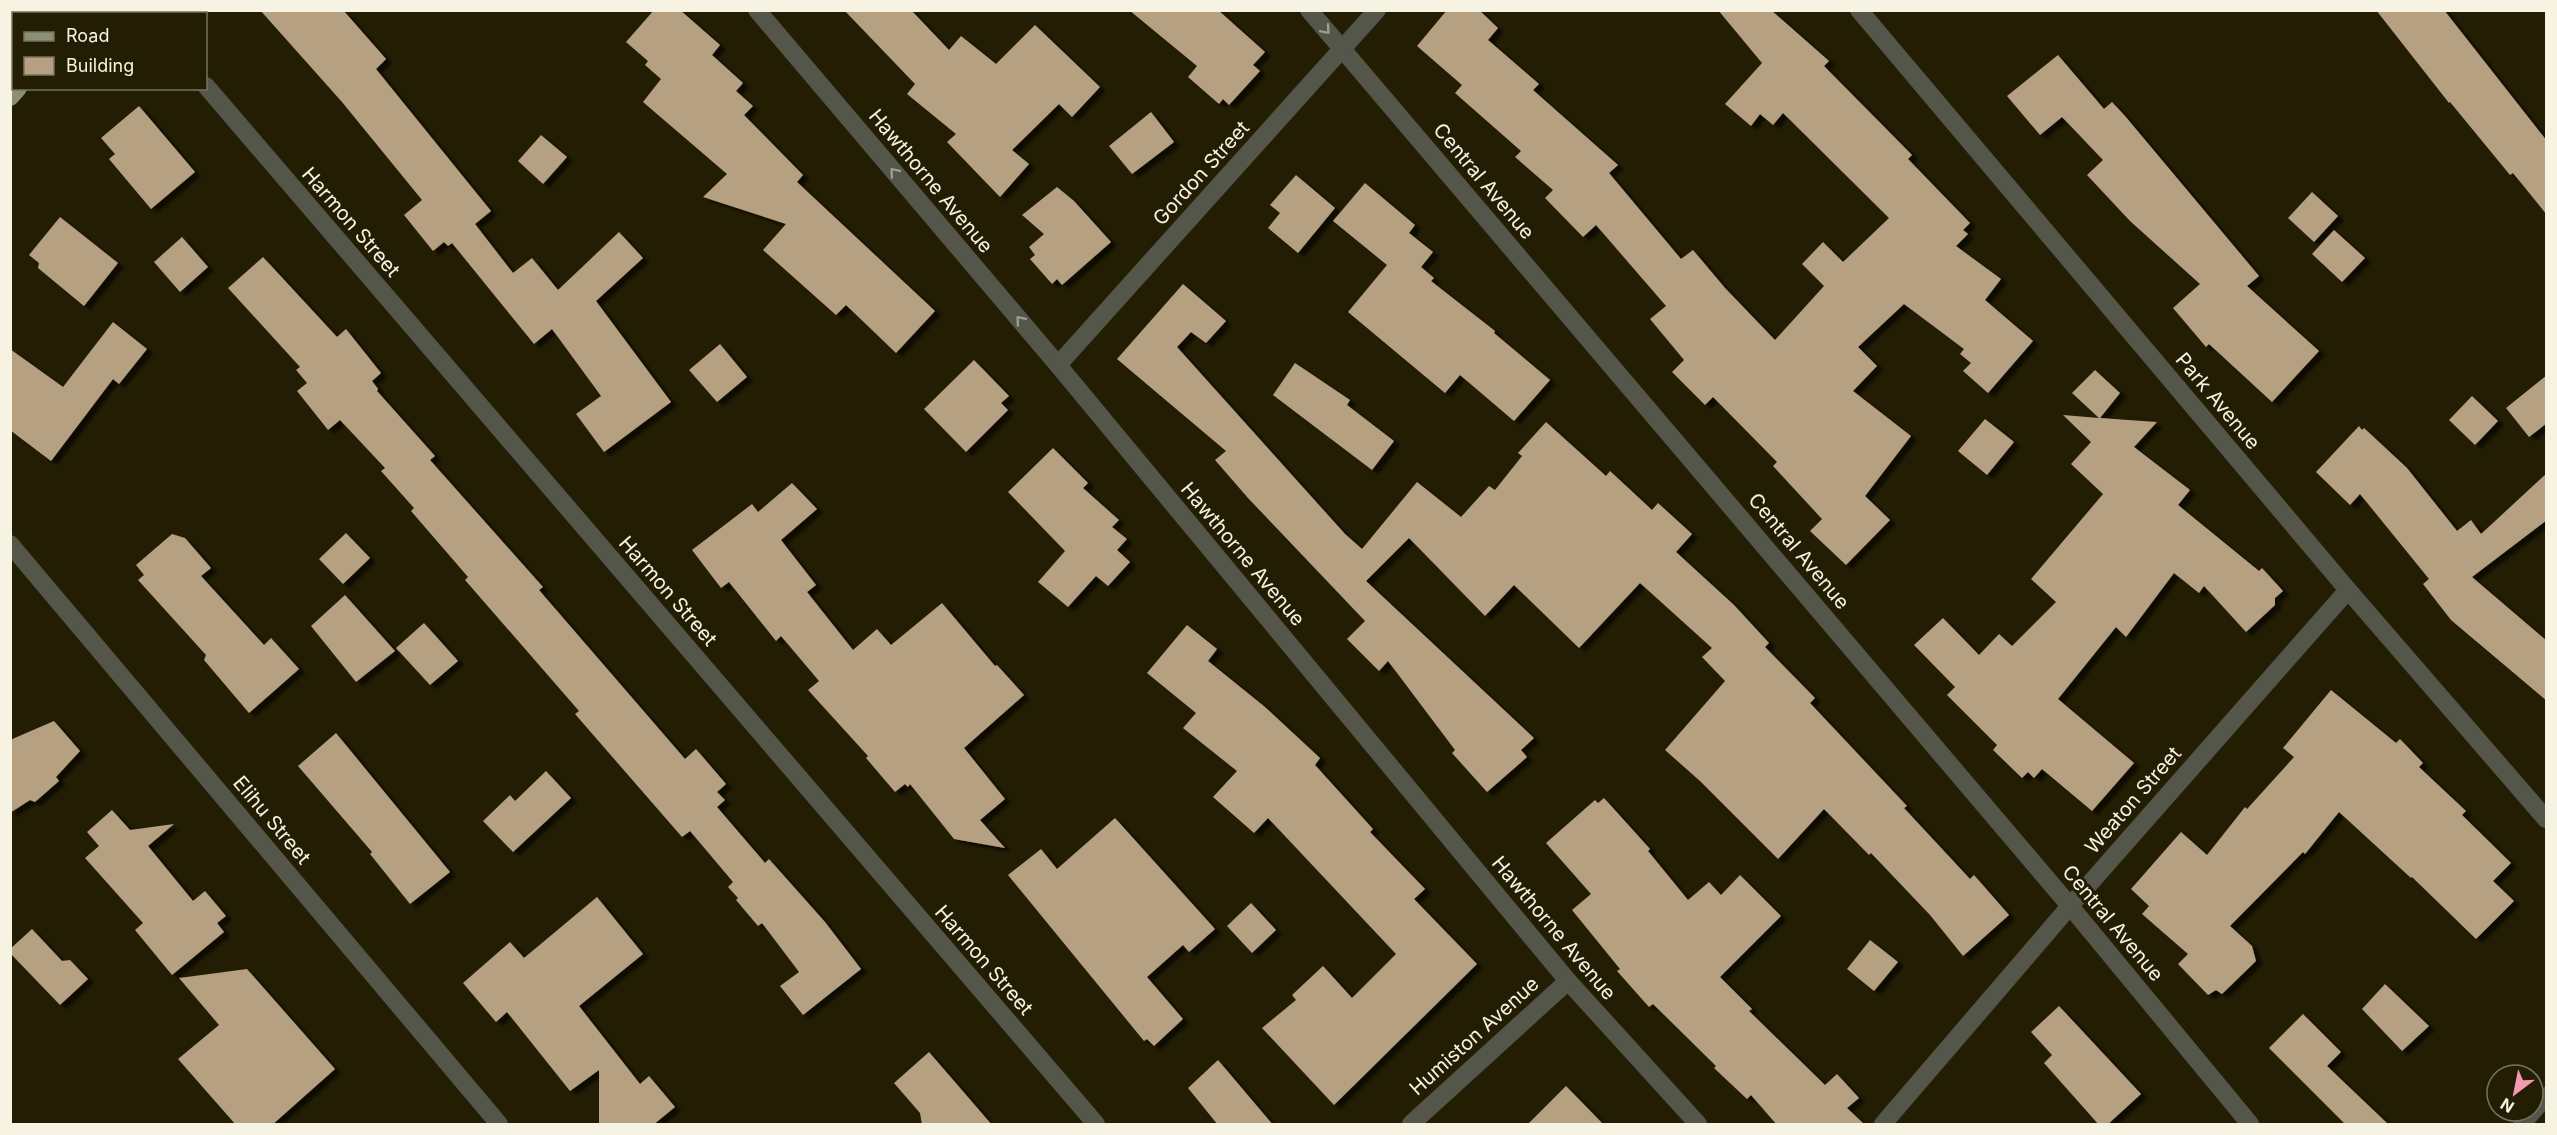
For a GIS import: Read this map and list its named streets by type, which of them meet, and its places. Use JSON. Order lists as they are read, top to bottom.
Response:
{
  "streets": {
    "street": [
      "Gordon Street",
      "Hawthorne Avenue",
      "Central Avenue",
      "Harmon Street",
      "Park Avenue",
      "Weaton Street",
      "Elihu Street",
      "Humiston Avenue"
    ]
  },
  "crossings": [
    ["Gordon Street", "Hawthorne Avenue"],
    ["Gordon Street", "Central Avenue"],
    ["Hawthorne Avenue", "Humiston Avenue"],
    ["Central Avenue", "Weaton Street"],
    ["Park Avenue", "Weaton Street"]
  ],
  "legend": ["Road", "Building"],
  "north": "bottom left"
}
